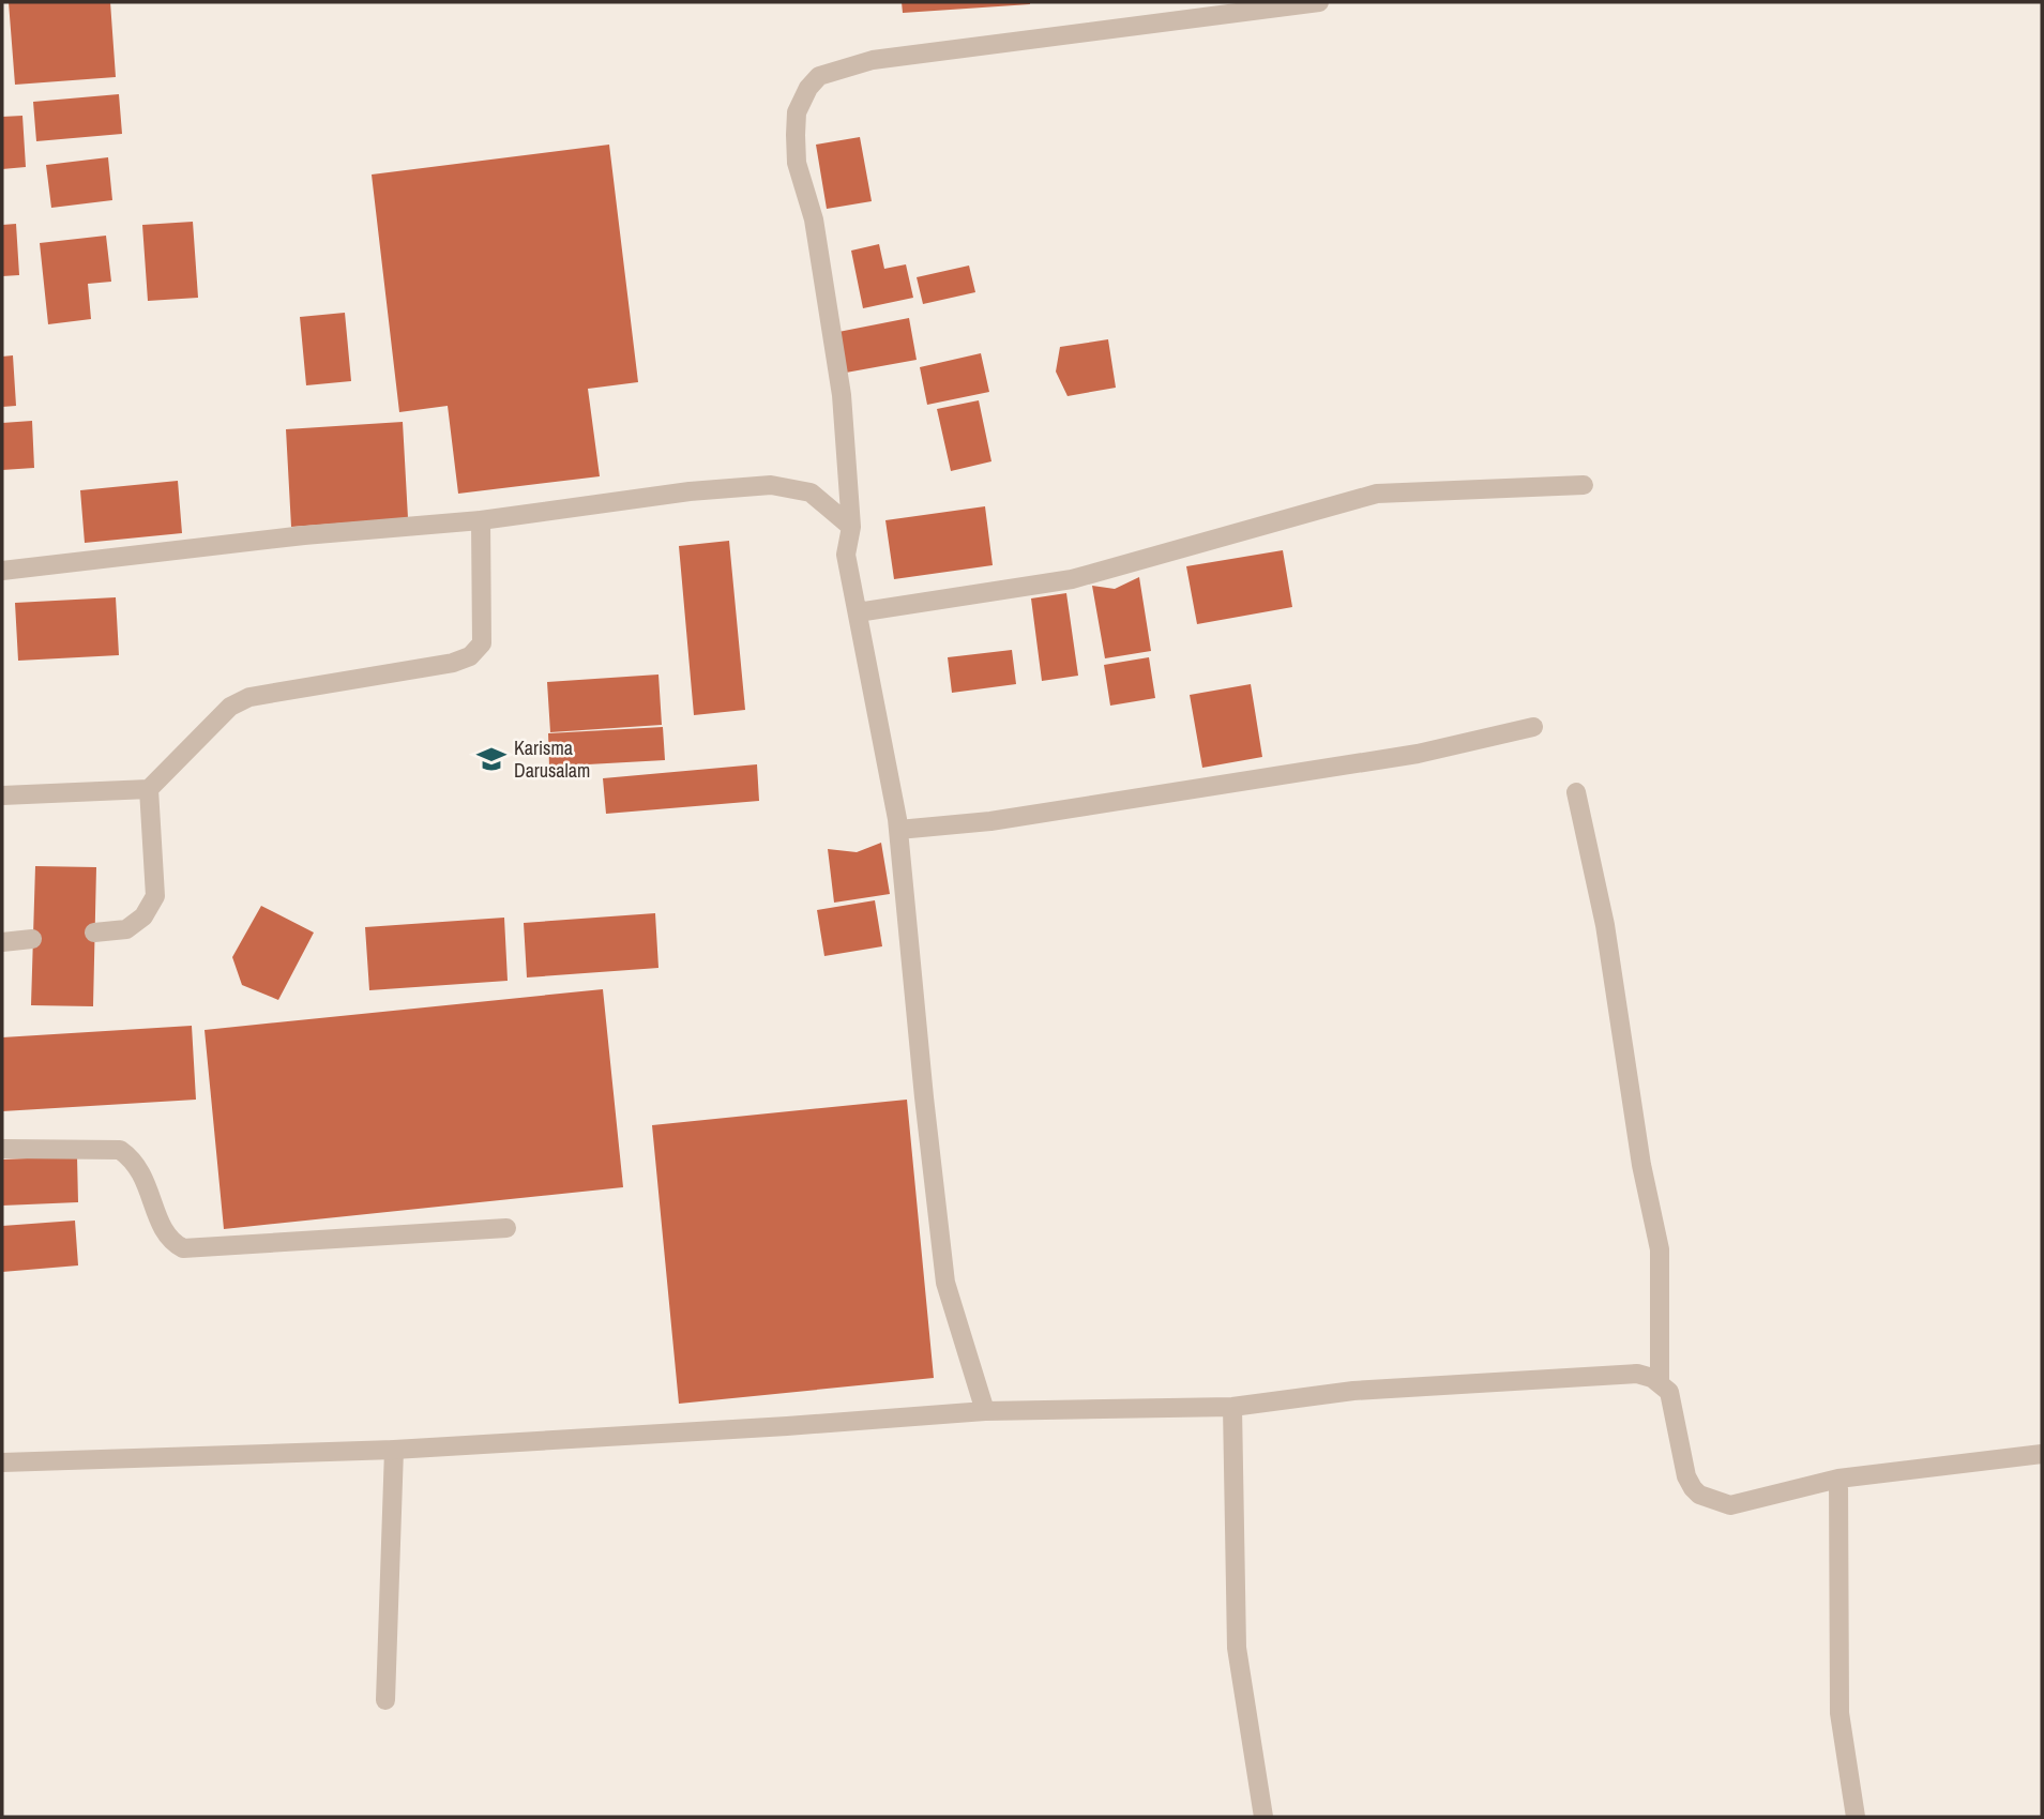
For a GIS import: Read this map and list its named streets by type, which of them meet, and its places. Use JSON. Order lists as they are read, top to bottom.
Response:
{
  "places": {
    "school or university": ["Karisma Darusalam"]
  }
}
